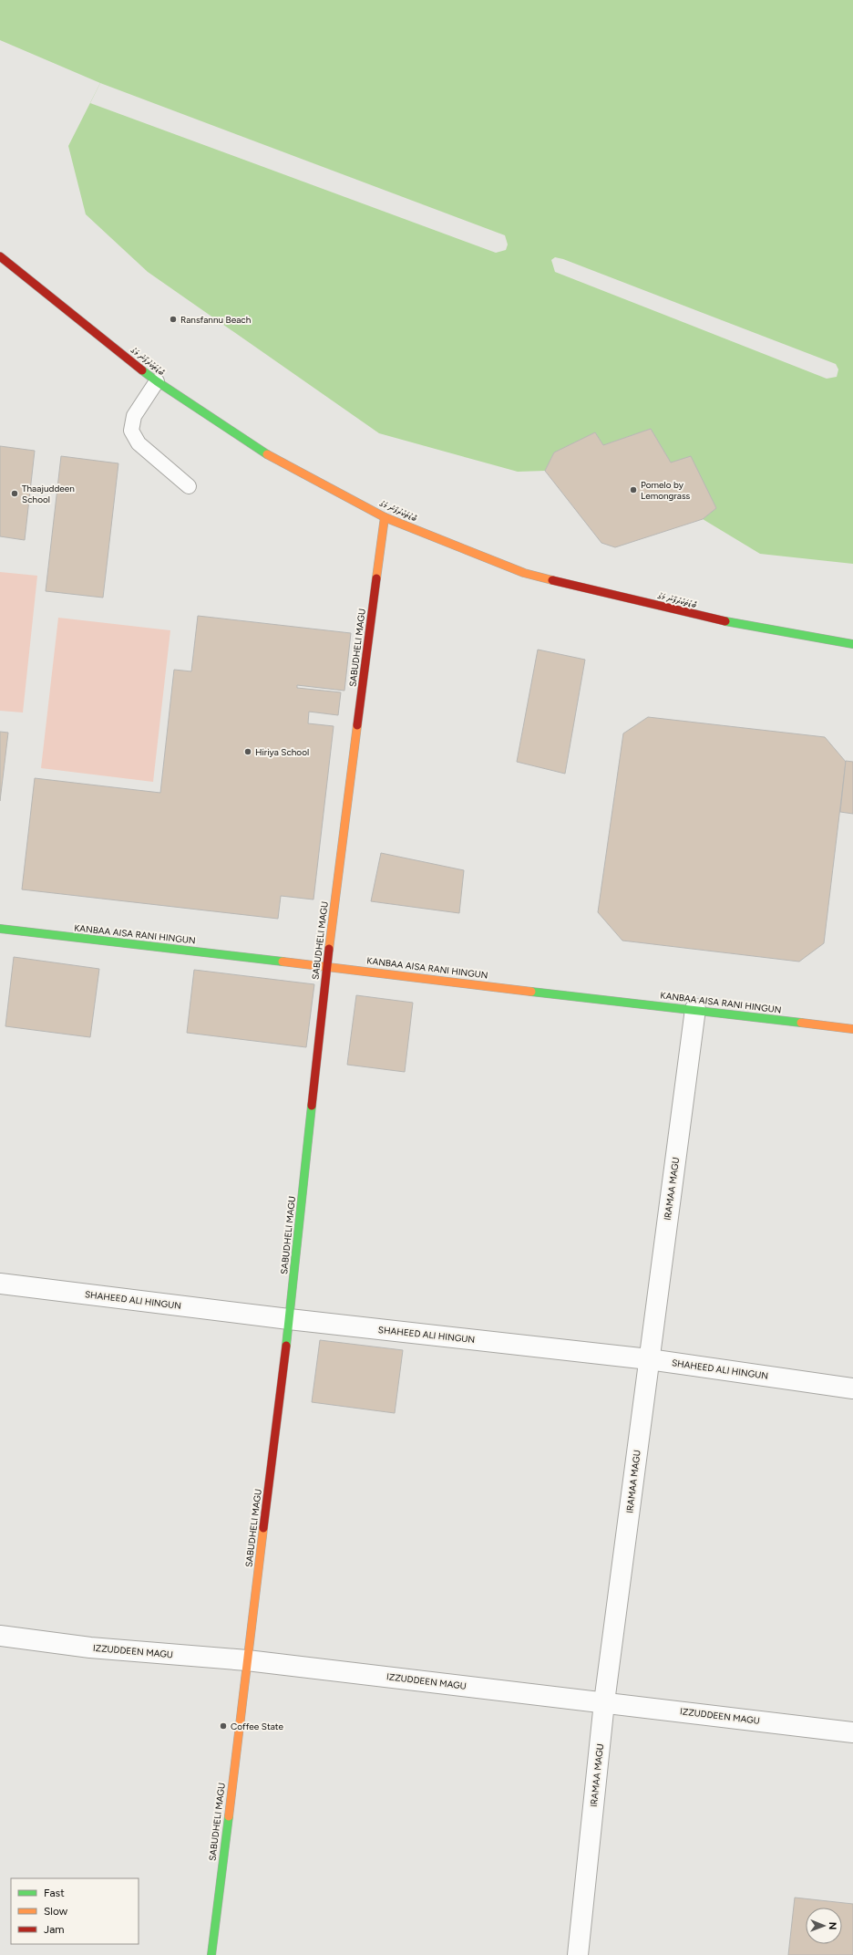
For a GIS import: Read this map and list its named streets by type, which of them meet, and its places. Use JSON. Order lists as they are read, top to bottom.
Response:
{
  "streets": {
    "street": [
      "ބޮޑުތަކުރުފާނު މަގު",
      "SABUDHELI MAGU",
      "KANBAA AISA RANI HINGUN",
      "IRAMAA MAGU",
      "SHAHEED ALI HINGUN",
      "IZZUDDEEN MAGU"
    ]
  },
  "crossings": [
    ["ބޮޑުތަކުރުފާނު މަގު", "SABUDHELI MAGU"],
    ["SABUDHELI MAGU", "KANBAA AISA RANI HINGUN"],
    ["SABUDHELI MAGU", "SHAHEED ALI HINGUN"],
    ["SABUDHELI MAGU", "IZZUDDEEN MAGU"],
    ["KANBAA AISA RANI HINGUN", "IRAMAA MAGU"],
    ["IRAMAA MAGU", "SHAHEED ALI HINGUN"],
    ["IRAMAA MAGU", "IZZUDDEEN MAGU"]
  ],
  "places": [
    "Ransfannu Beach",
    "Pomelo by Lemongrass",
    "Thaajuddeen School",
    "Hiriya School",
    "Coffee State"
  ],
  "legend": ["Fast", "Slow", "Jam"],
  "north": "right"
}
